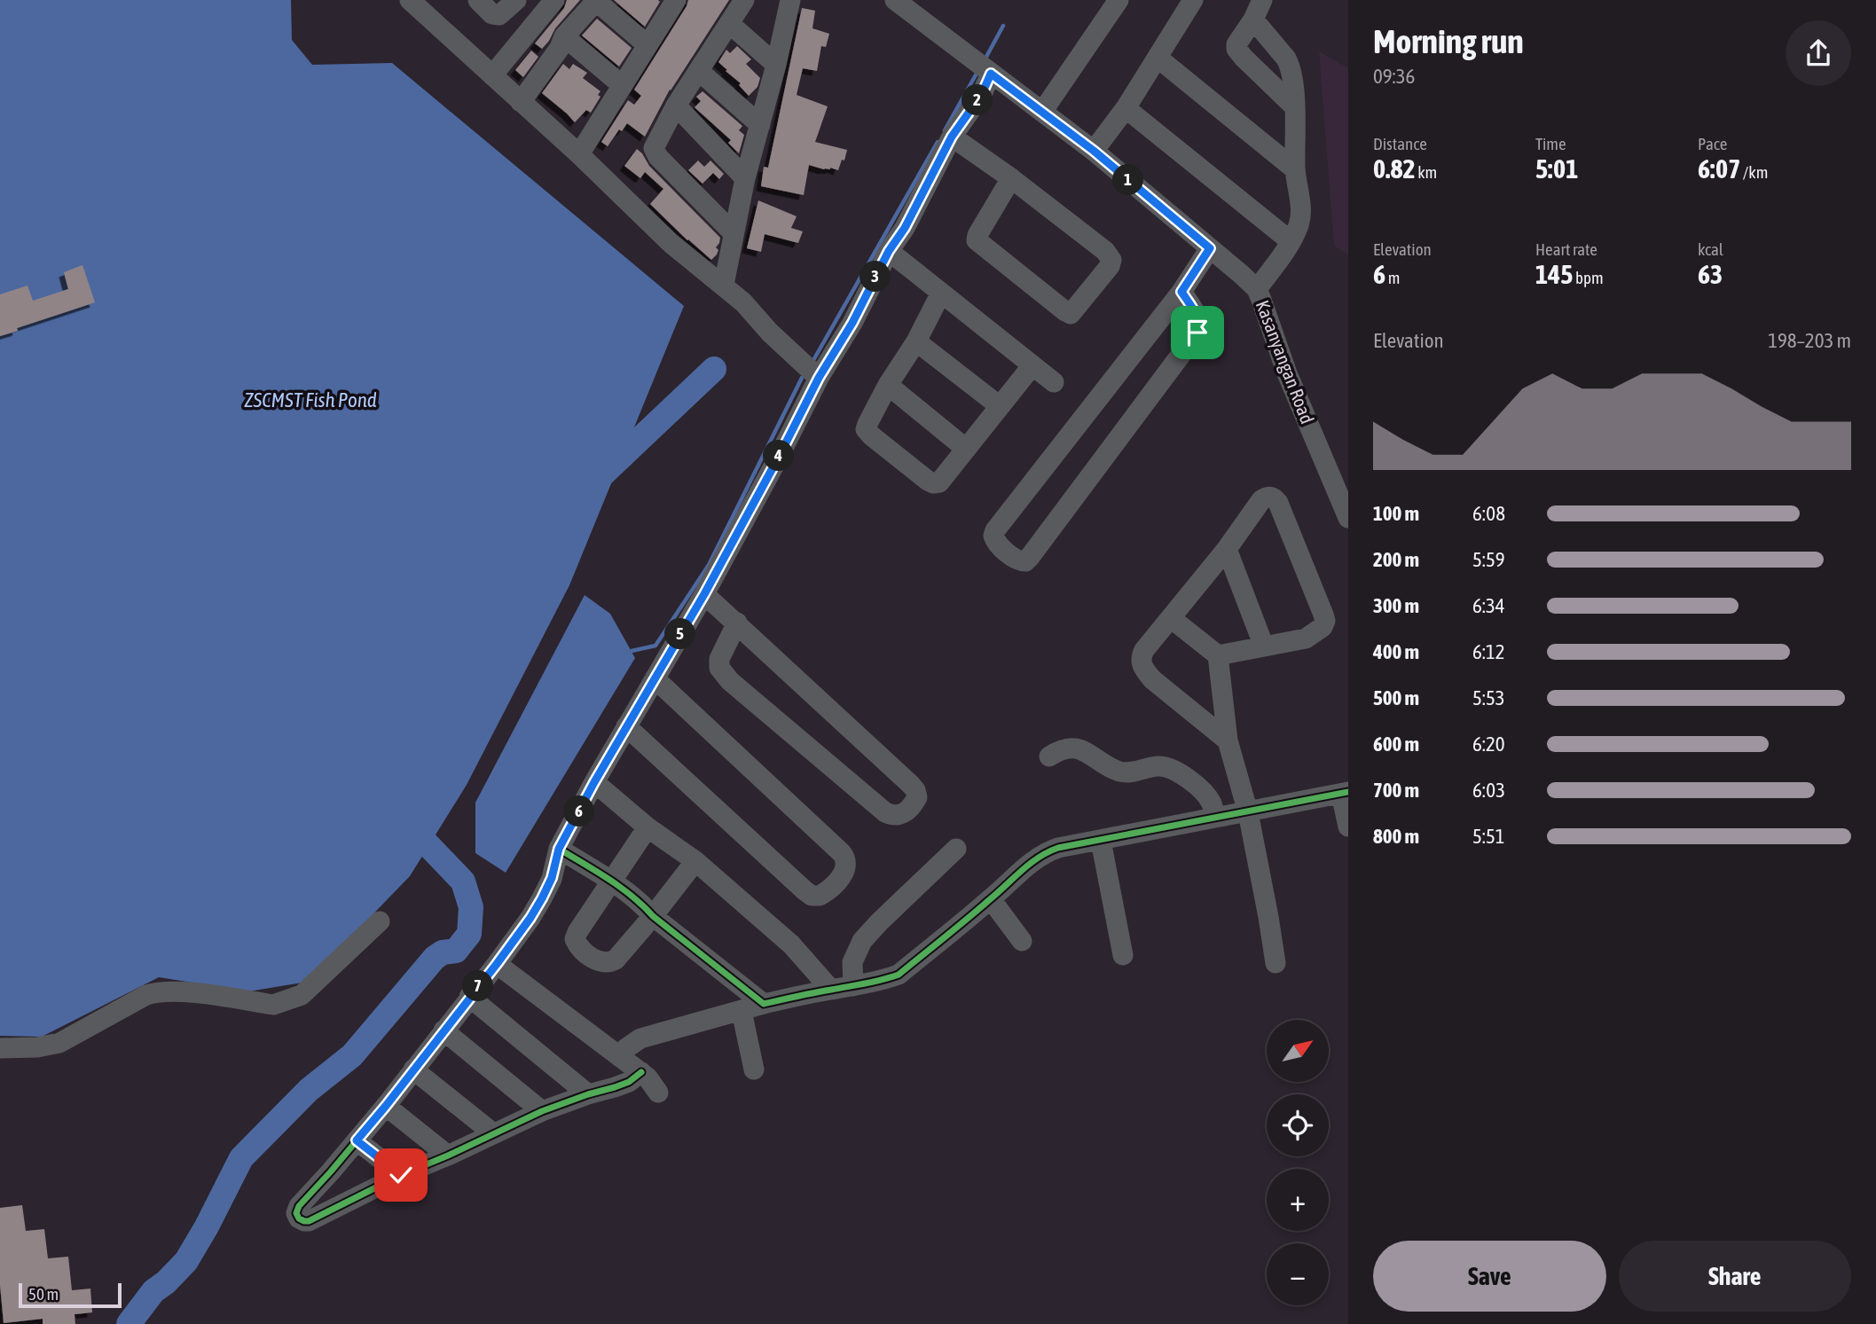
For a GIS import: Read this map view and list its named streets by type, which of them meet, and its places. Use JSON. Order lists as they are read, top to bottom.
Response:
{
  "streets": {
    "street": ["Kasanyangan Road"]
  },
  "water": ["ZSCMST Fish Pond"],
  "scale_bar": "50 m",
  "north": "top right",
  "page": {
    "heading": ["Morning run", "09:36"],
    "pins": [
      "2",
      "1",
      "3",
      "4",
      "5",
      "6",
      "7"
    ],
    "stats": [
      ["Distance", "0.82 km"],
      ["Time", "5:01"],
      ["Pace", "6:07 /km"],
      ["Elevation", "6 m"],
      ["Heart rate", "145 bpm"],
      ["kcal", "63"]
    ],
    "chart": ["Elevation", "198–203 m"],
    "list": [
      {
        "name": "100 m",
        "note": "6:08"
      },
      {
        "name": "200 m",
        "note": "5:59"
      },
      {
        "name": "300 m",
        "note": "6:34"
      },
      {
        "name": "400 m",
        "note": "6:12"
      },
      {
        "name": "500 m",
        "note": "5:53"
      },
      {
        "name": "600 m",
        "note": "6:20"
      },
      {
        "name": "700 m",
        "note": "6:03"
      },
      {
        "name": "800 m",
        "note": "5:51"
      }
    ],
    "map_buttons": ["+", "−"],
    "buttons": ["Save", "Share"],
    "scale": "50 m"
  }
}
